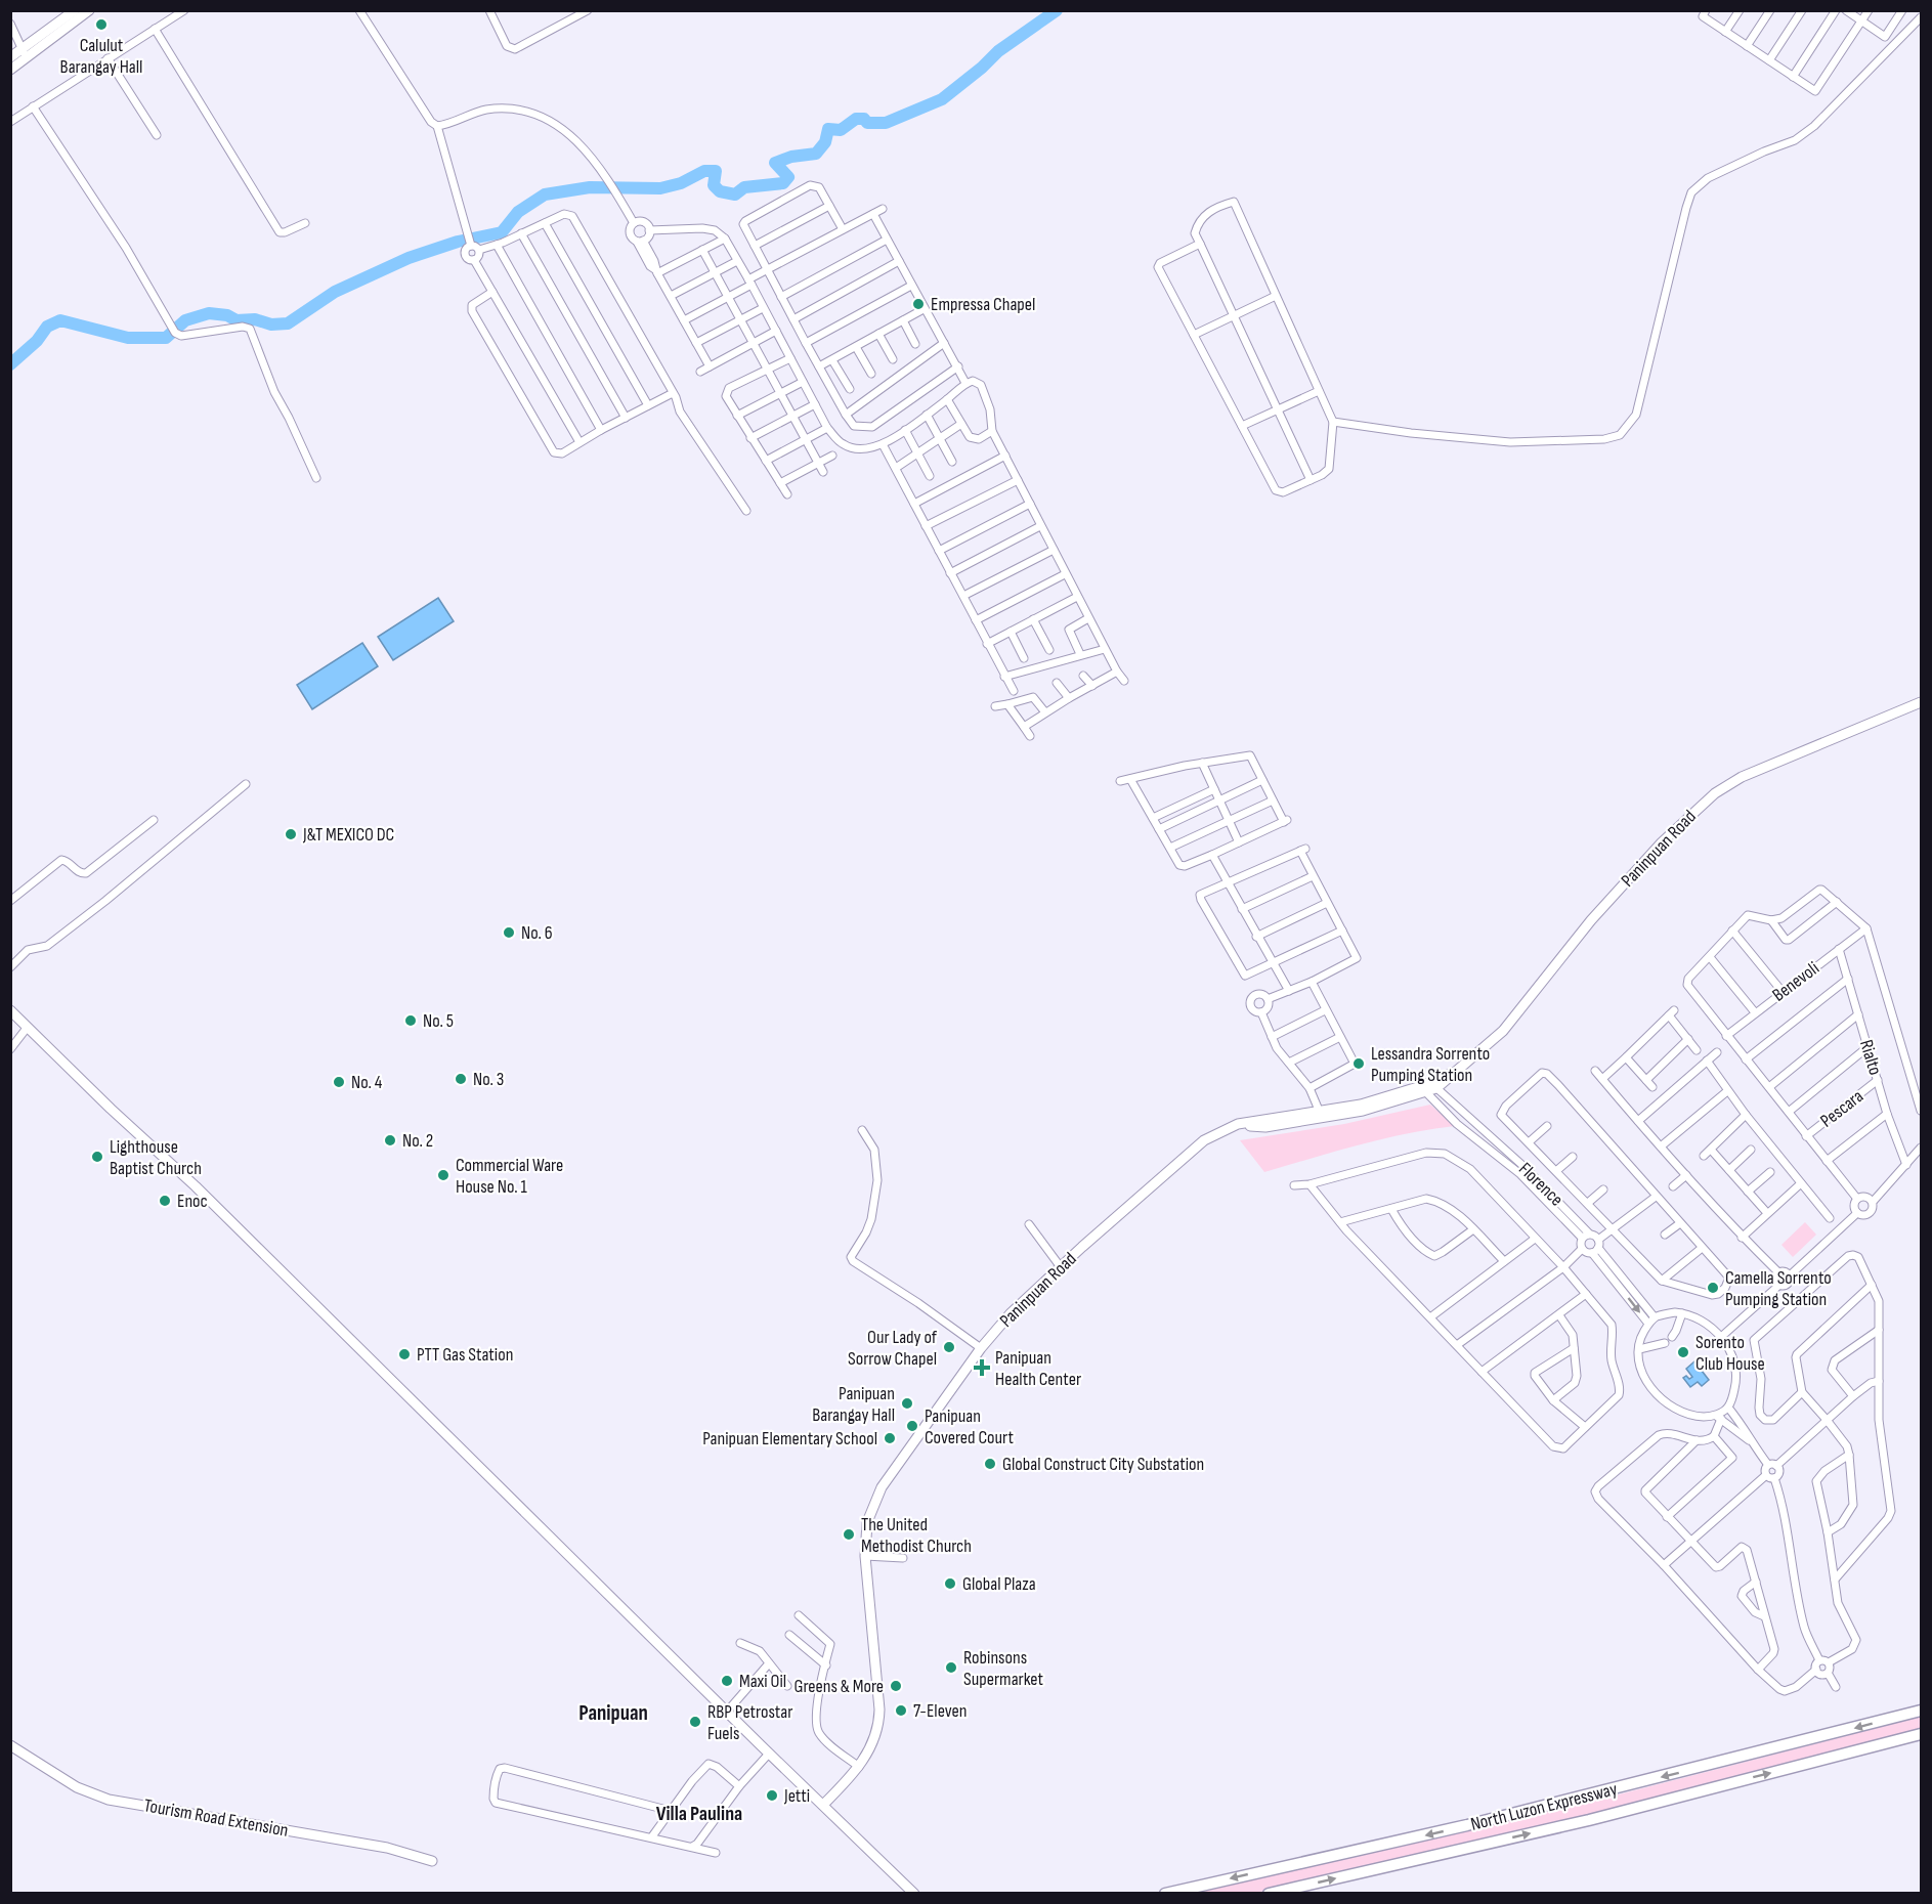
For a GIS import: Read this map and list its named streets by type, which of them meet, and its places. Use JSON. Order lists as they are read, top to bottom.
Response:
{
  "streets": {
    "highway": ["North Luzon Expressway"],
    "main road": ["Paninpuan Road", "Tourism Road Extension"],
    "street": [
      "Benevoli",
      "Rialto",
      "Pescara",
      "Florence"
    ]
  },
  "crossings": [
    ["Paninpuan Road", "Florence"],
    ["Benevoli", "Rialto"],
    ["Rialto", "Pescara"]
  ],
  "districts": ["Panipuan", "Villa Paulina"],
  "places": {
    "other": [
      "Calulut Barangay Hall",
      "Empressa Chapel",
      "J&T MEXICO DC",
      "No. 6",
      "No. 5",
      "Lessandra Sorrento Pumping Station",
      "No. 3",
      "No. 4",
      "No. 2",
      "Lighthouse Baptist Church",
      "Commercial Ware House No. 1",
      "Enoc",
      "Camella Sorrento Pumping Station",
      "Our Lady of Sorrow Chapel",
      "Sorento Club House",
      "PTT Gas Station",
      "Panipuan Barangay Hall",
      "Panipuan Covered Court",
      "Panipuan Elementary School",
      "Global Construct City Substation",
      "The United Methodist Church",
      "Global Plaza",
      "Robinsons Supermarket",
      "Maxi Oil",
      "Greens & More",
      "7-Eleven",
      "RBP Petrostar Fuels",
      "Jetti"
    ],
    "health": ["Panipuan Health Center"]
  }
}
